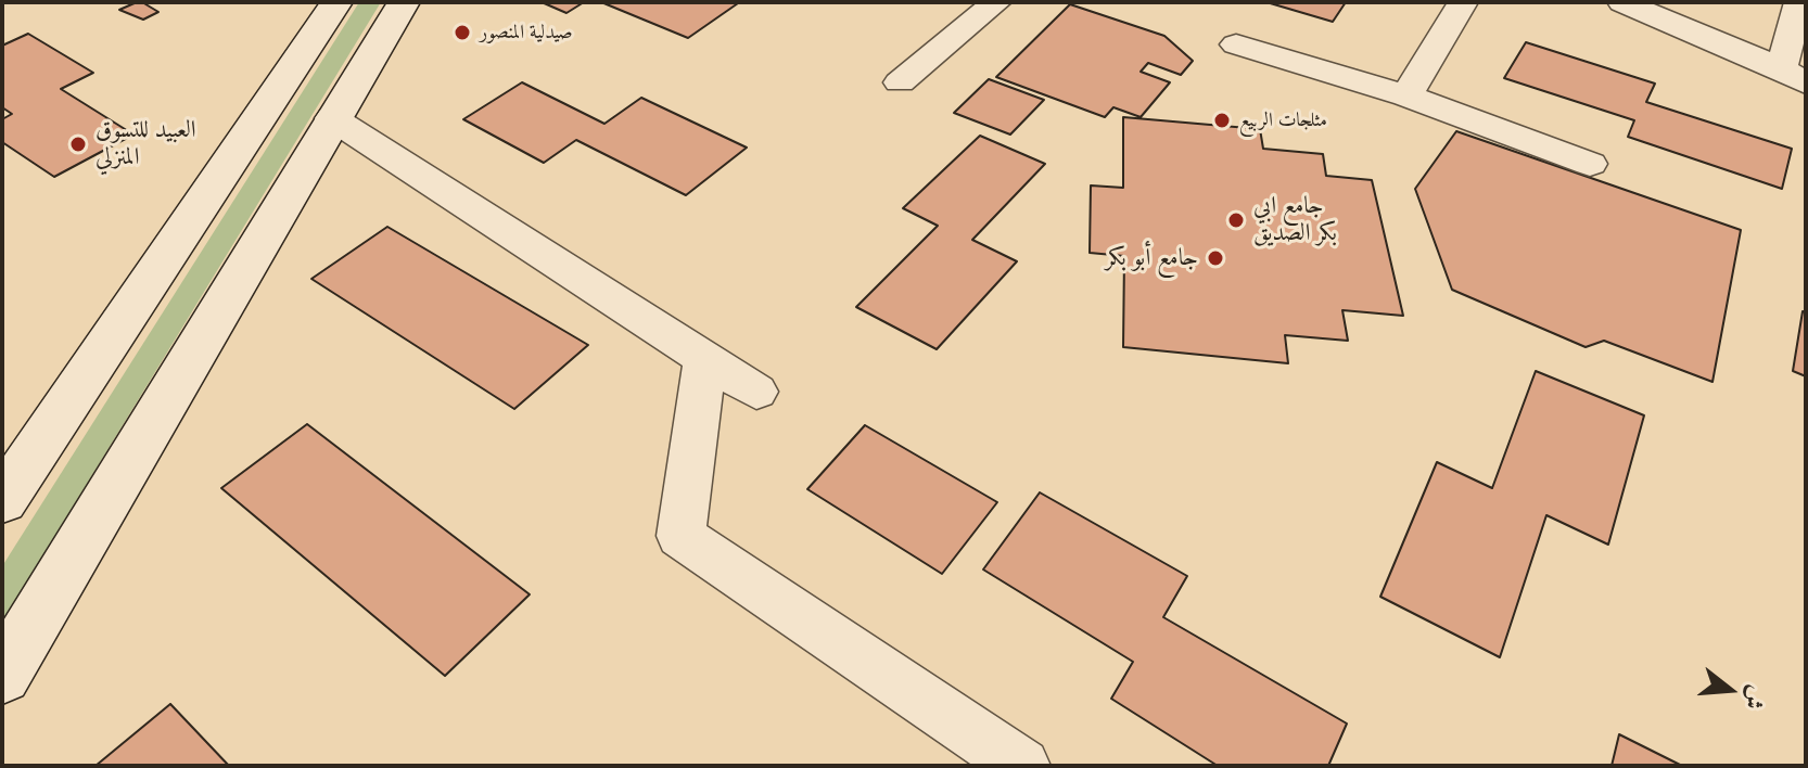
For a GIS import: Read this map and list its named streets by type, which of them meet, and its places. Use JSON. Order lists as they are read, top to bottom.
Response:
{
  "places": [
    "صيدلية المنصور",
    "مثلجات الربيع",
    "العبيد للتسوق المنزلي",
    "جامع ابي بكر الصديق",
    "جامع أبو بكر"
  ],
  "north": "right"
}
